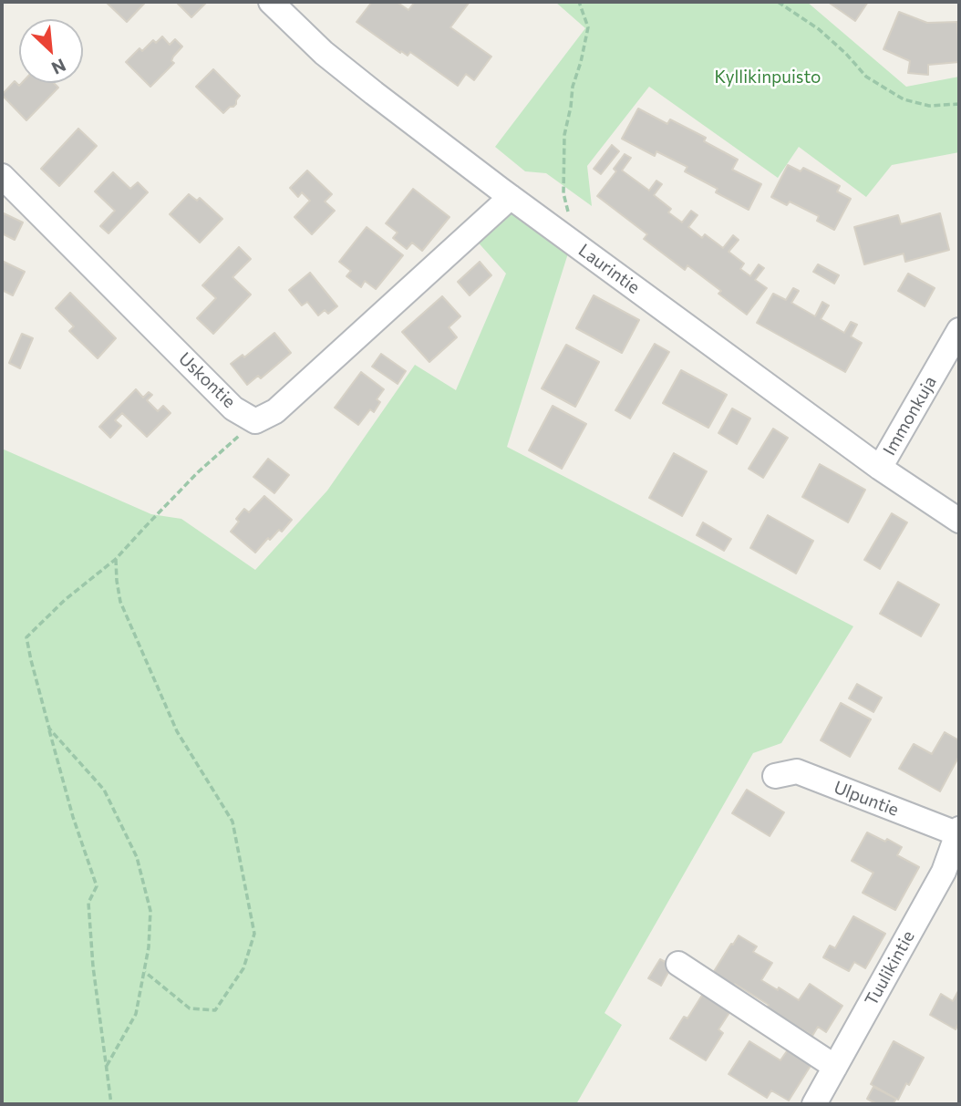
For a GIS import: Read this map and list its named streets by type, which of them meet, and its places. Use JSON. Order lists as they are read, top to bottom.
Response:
{
  "streets": {
    "street": [
      "Laurintie",
      "Uskontie",
      "Immonkuja",
      "Ulpuntie",
      "Tuulikintie"
    ]
  },
  "crossings": [
    ["Laurintie", "Immonkuja"],
    ["Ulpuntie", "Tuulikintie"]
  ],
  "parks": ["Kyllikinpuisto"],
  "north": "bottom right"
}
